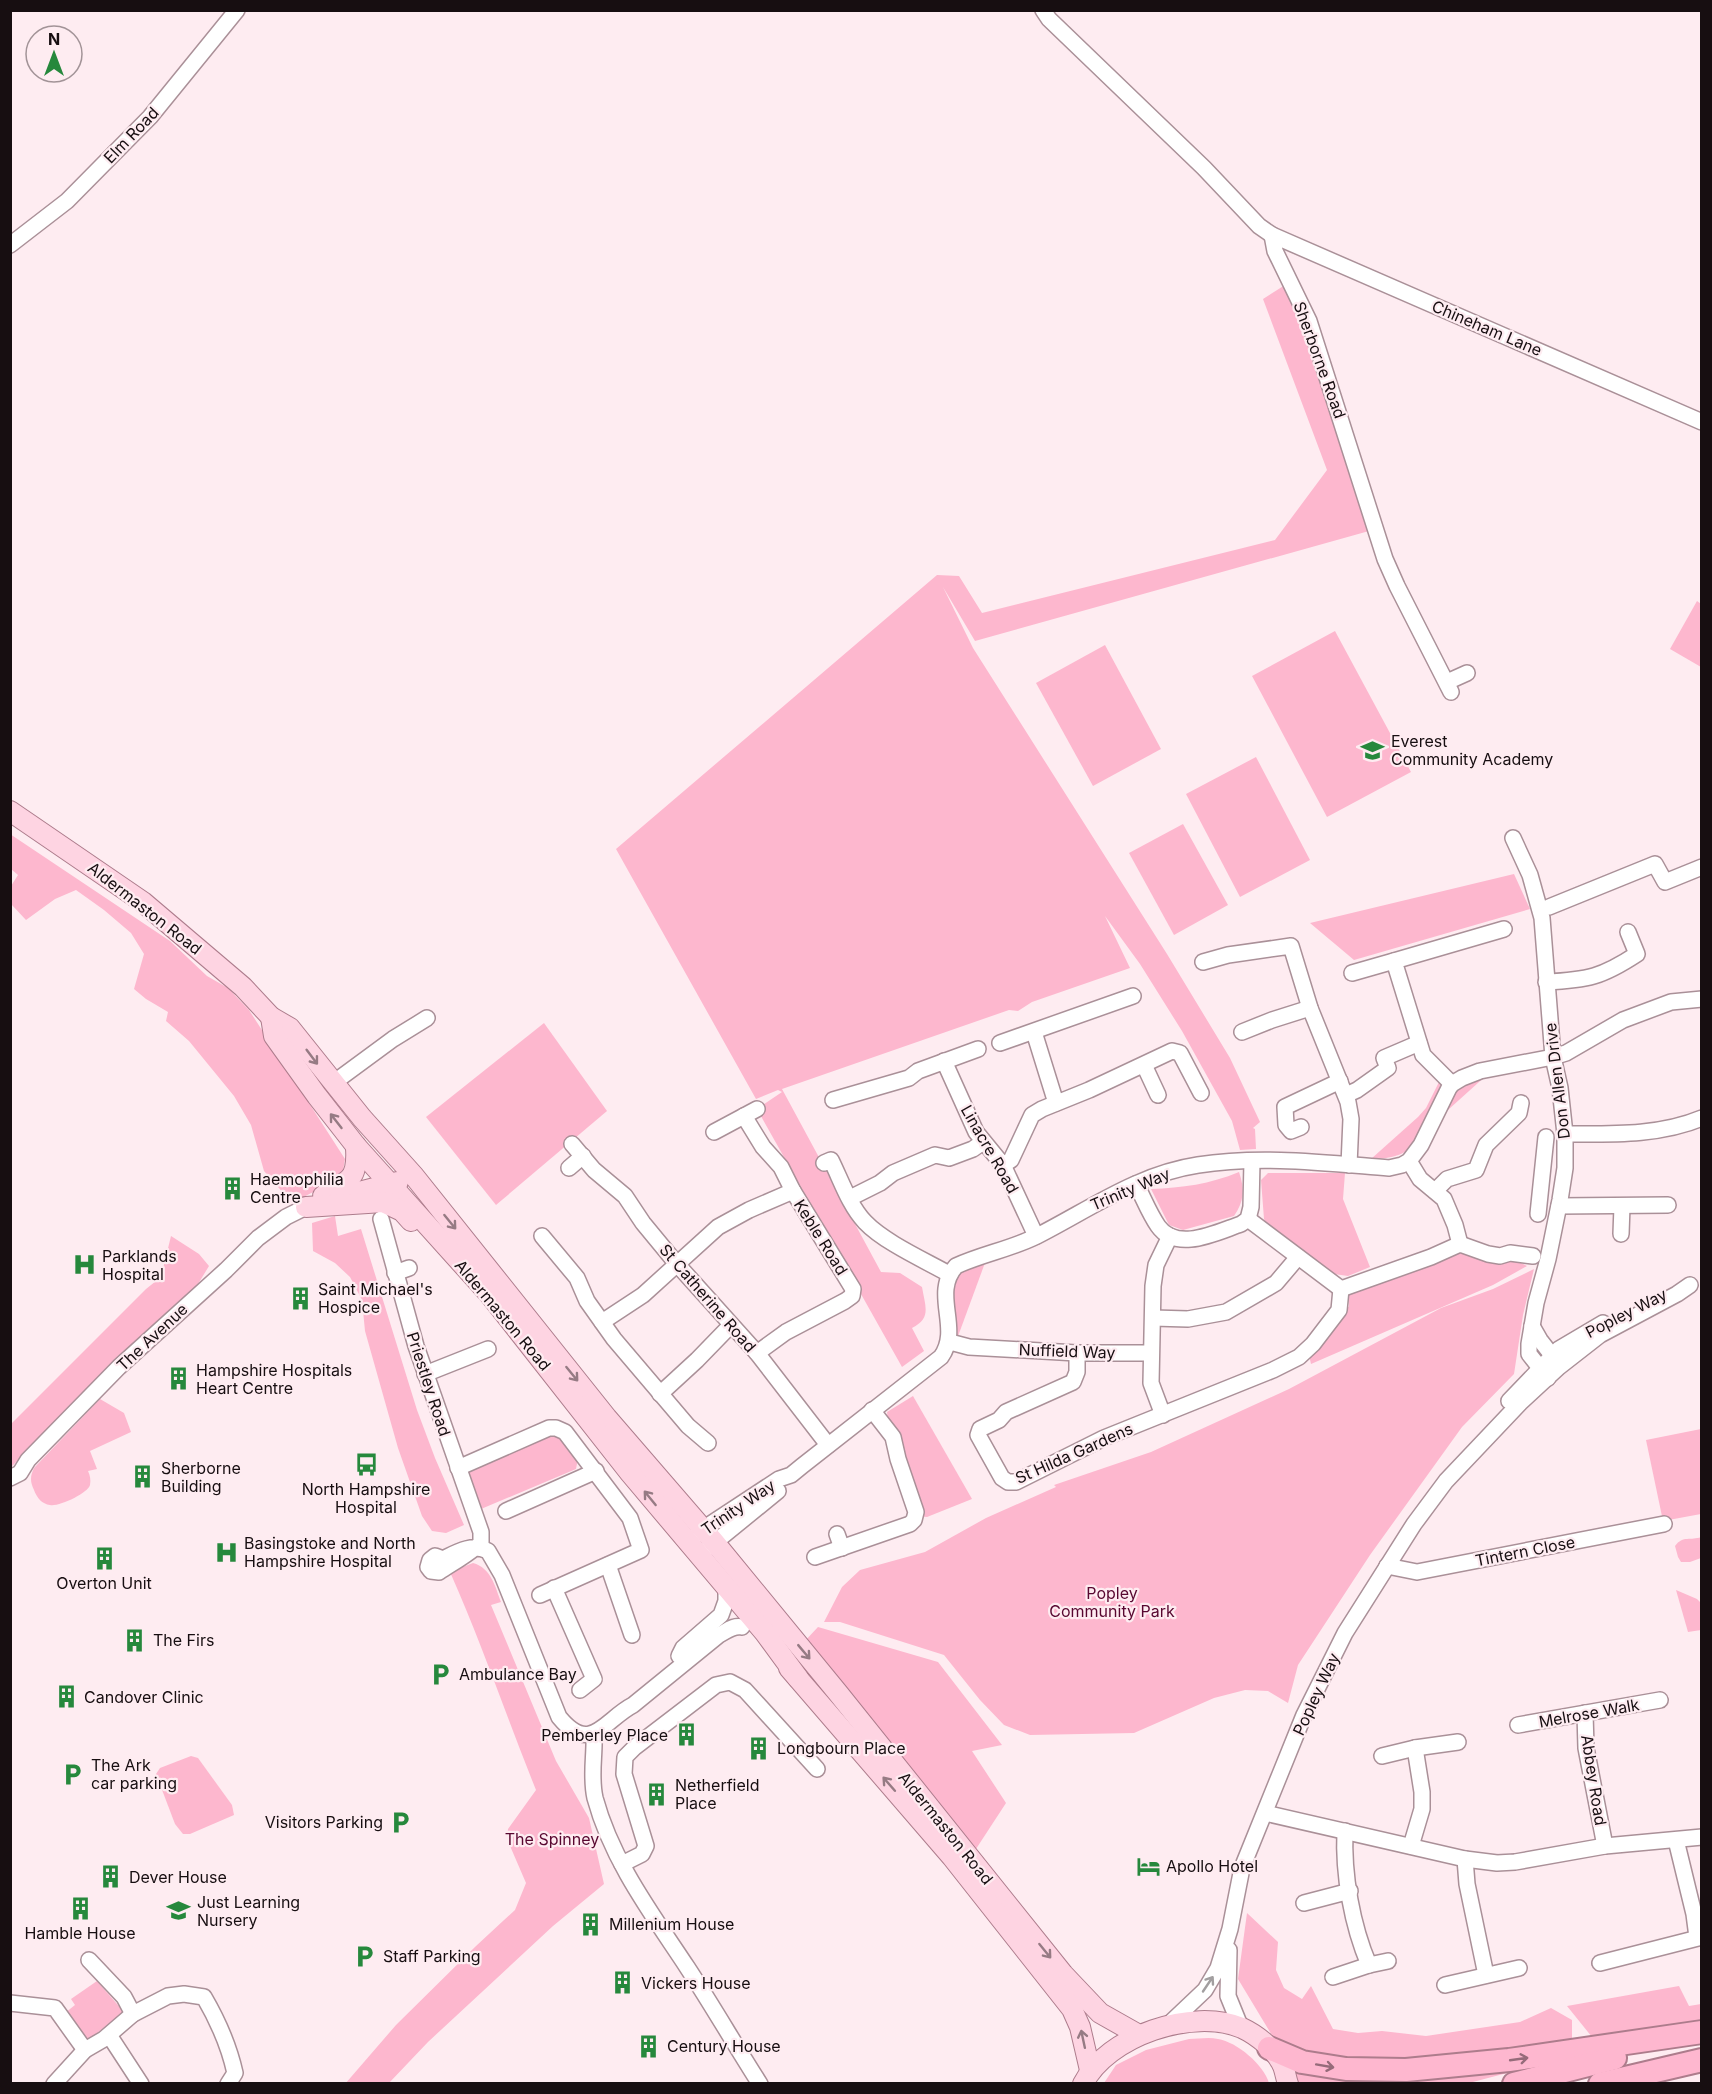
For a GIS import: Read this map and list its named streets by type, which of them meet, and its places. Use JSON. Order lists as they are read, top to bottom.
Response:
{
  "streets": {
    "main road": ["Aldermaston Road"],
    "street": [
      "Elm Road",
      "Chineham Lane",
      "Sherborne Road",
      "Don Allen Drive",
      "Linacre Road",
      "Trinity Way",
      "Keble Road",
      "St Catherine Road",
      "Popley Way",
      "The Avenue",
      "Nuffield Way",
      "Priestley Road",
      "St Hilda Gardens",
      "Tintern Close",
      "Melrose Walk",
      "Abbey Road"
    ]
  },
  "crossings": [
    ["Chineham Lane", "Sherborne Road"],
    ["Aldermaston Road", "Trinity Way"],
    ["Aldermaston Road", "Priestley Road"],
    ["Don Allen Drive", "Popley Way"],
    ["Linacre Road", "Trinity Way"],
    ["Trinity Way", "St Catherine Road"],
    ["Trinity Way", "Nuffield Way"],
    ["Keble Road", "St Catherine Road"],
    ["Popley Way", "Tintern Close"],
    ["Popley Way", "Abbey Road"],
    ["Nuffield Way", "St Hilda Gardens"],
    ["Melrose Walk", "Abbey Road"]
  ],
  "parks": ["Popley Community Park", "The Spinney"],
  "places": {
    "school or university": ["Everest Community Academy", "Just Learning Nursery"],
    "building": [
      "Haemophilia Centre",
      "Saint Michael's Hospice",
      "Hampshire Hospitals Heart Centre",
      "Sherborne Building",
      "Overton Unit",
      "The Firs",
      "Candover Clinic",
      "Pemberley Place",
      "Longbourn Place",
      "Netherfield Place",
      "Dever House",
      "Hamble House",
      "Millenium House",
      "Vickers House",
      "Century House"
    ],
    "hospital": ["Parklands Hospital", "Basingstoke and North Hampshire Hospital"],
    "bus stop": ["North Hampshire Hospital"],
    "parking": [
      "Ambulance Bay",
      "The Ark car parking",
      "Visitors Parking",
      "Staff Parking"
    ],
    "hotel": ["Apollo Hotel"]
  },
  "north": "top"
}
